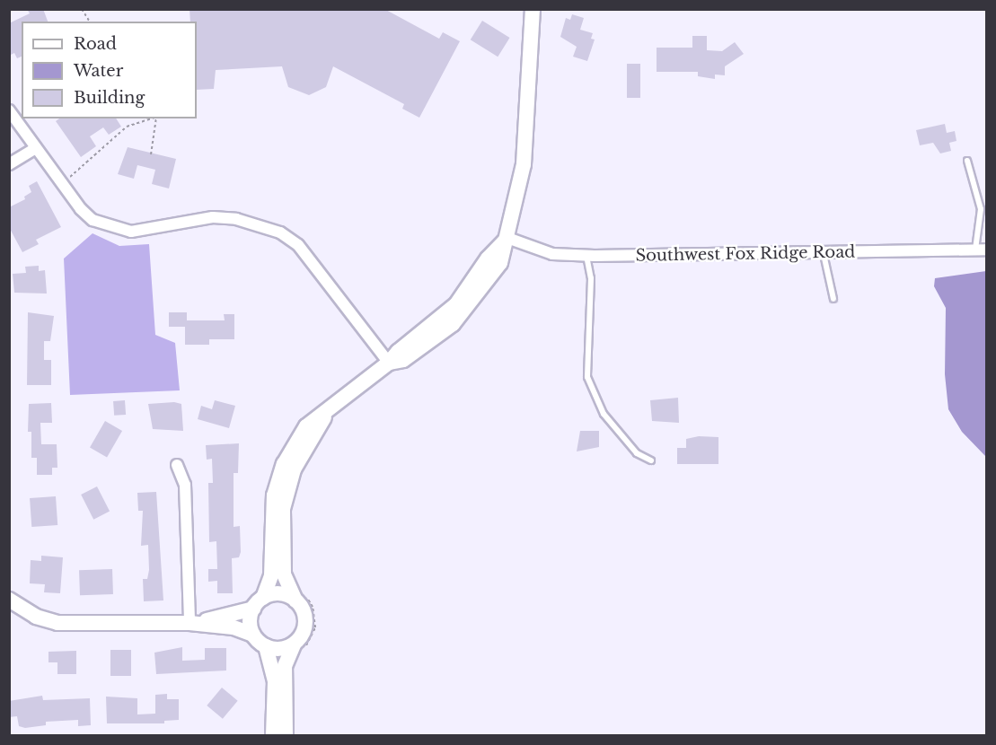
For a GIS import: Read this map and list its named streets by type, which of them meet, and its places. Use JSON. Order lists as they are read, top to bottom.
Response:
{
  "streets": {
    "street": ["Southwest Fox Ridge Road"]
  },
  "legend": ["Road", "Water", "Building"]
}
